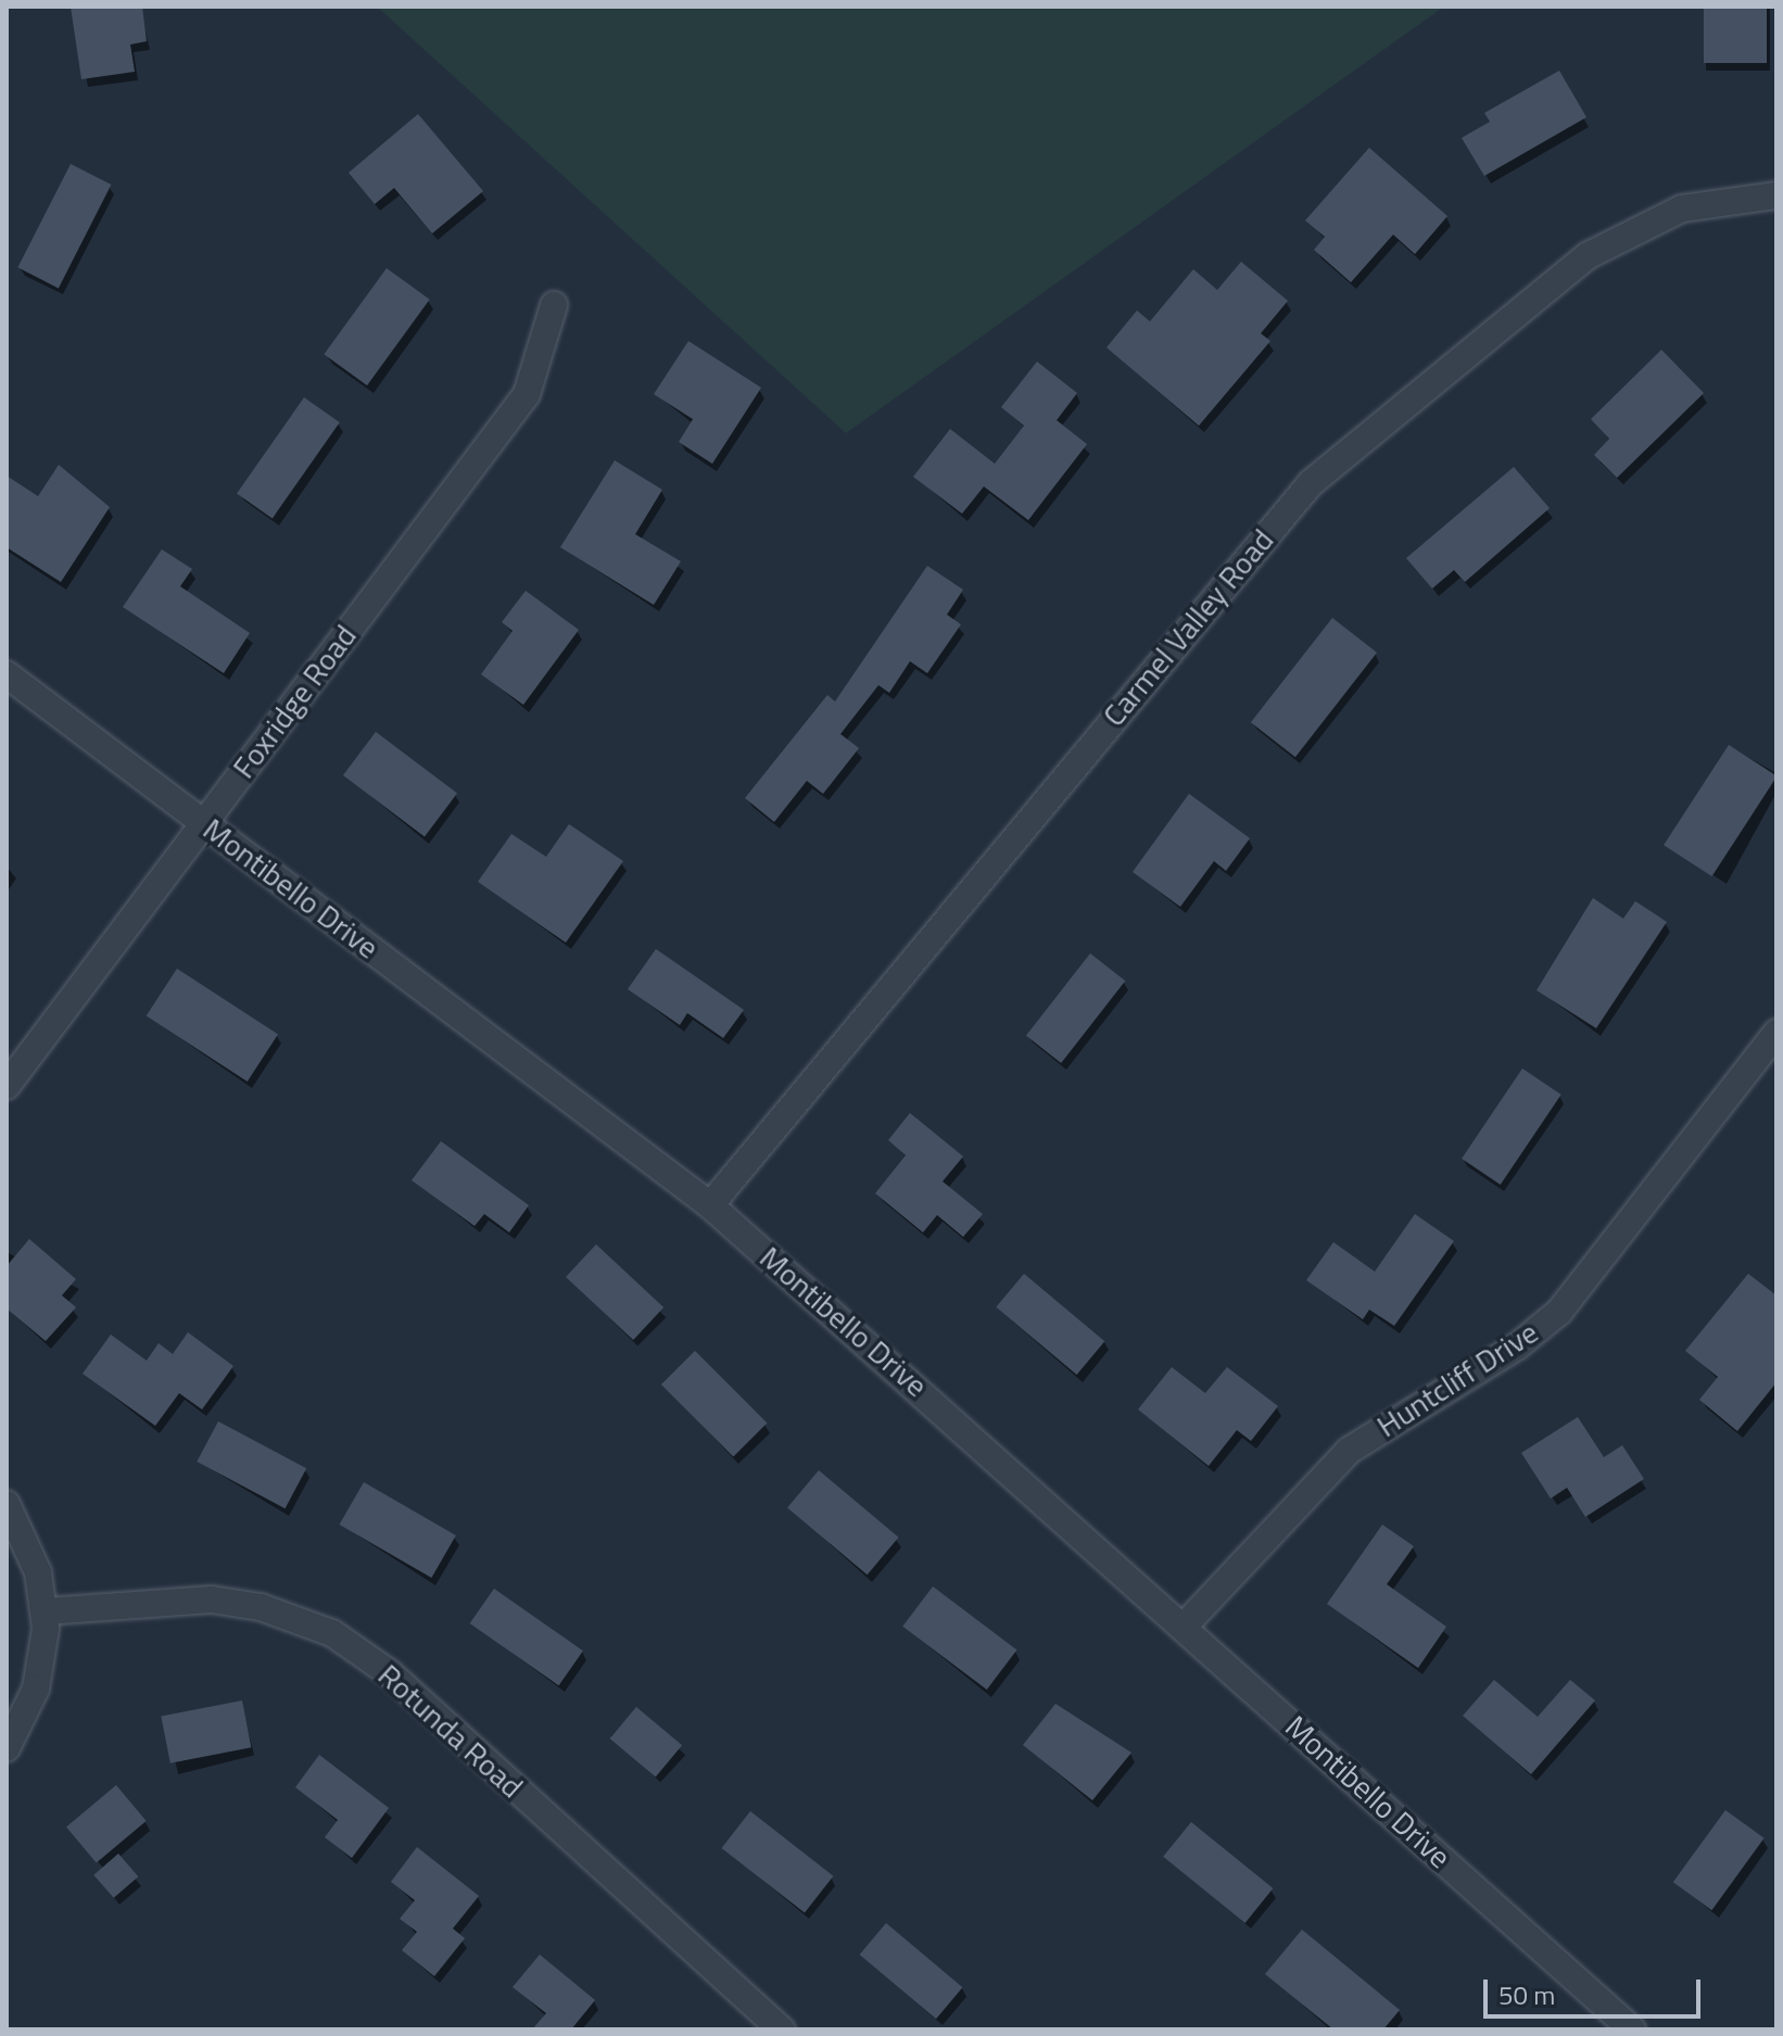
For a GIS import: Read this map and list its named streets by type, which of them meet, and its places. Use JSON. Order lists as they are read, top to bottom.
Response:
{
  "streets": {
    "street": [
      "Carmel Valley Road",
      "Foxridge Road",
      "Montibello Drive",
      "Huntcliff Drive",
      "Rotunda Road"
    ]
  },
  "crossings": [
    ["Carmel Valley Road", "Montibello Drive"],
    ["Foxridge Road", "Montibello Drive"],
    ["Montibello Drive", "Huntcliff Drive"]
  ],
  "scale_bar": "50 m"
}
